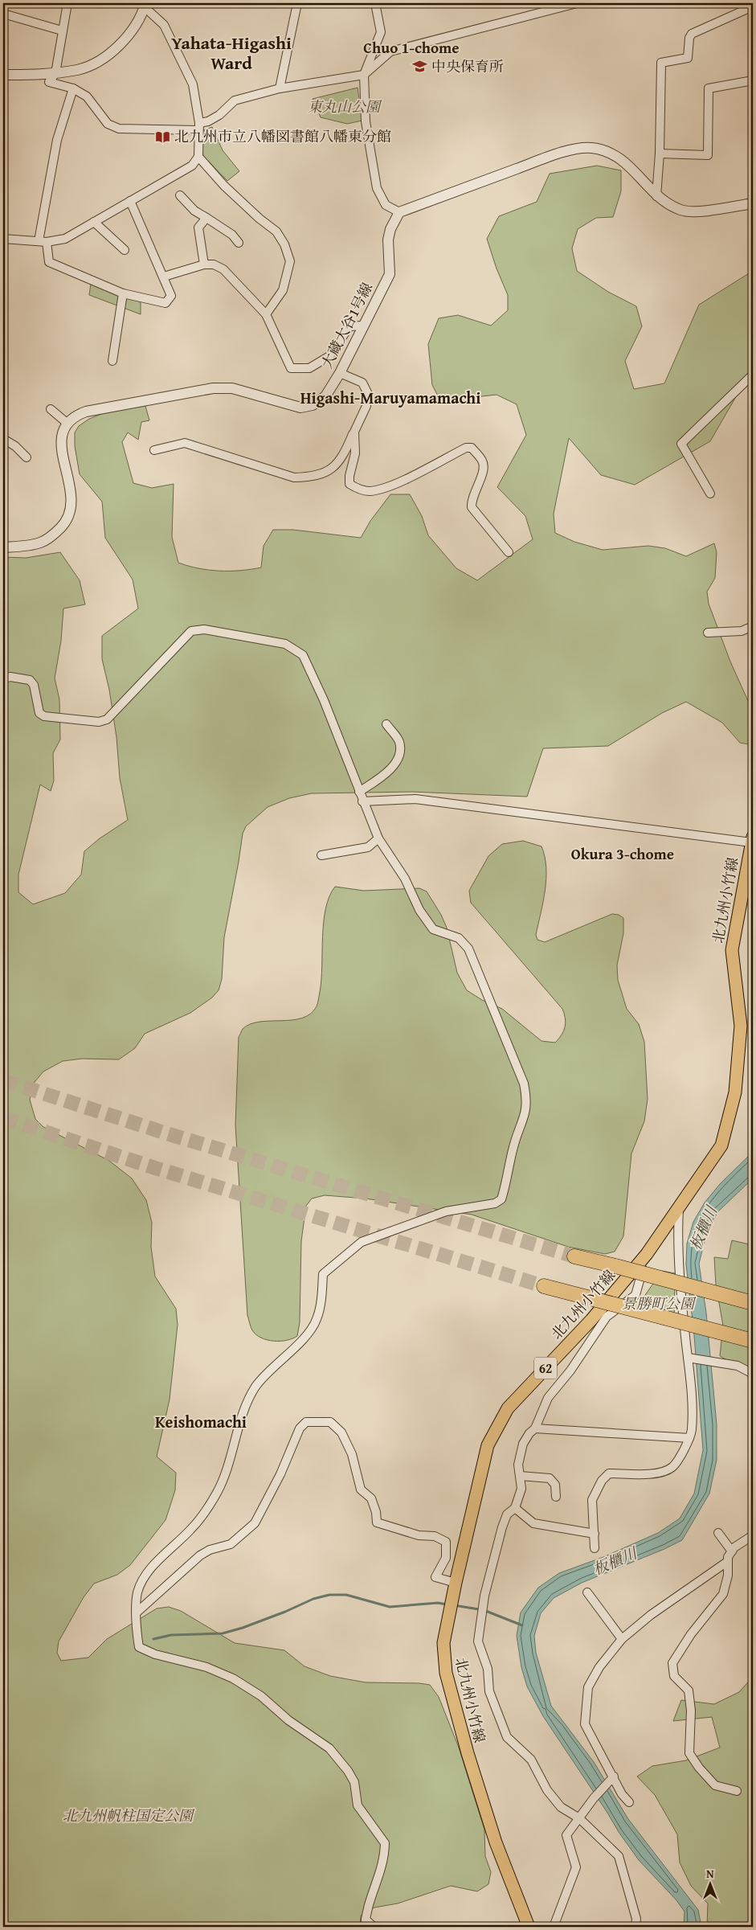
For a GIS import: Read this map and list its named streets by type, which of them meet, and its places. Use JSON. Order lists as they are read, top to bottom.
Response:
{
  "streets": {
    "main road": ["北九州小竹線", "62"],
    "street": ["大蔵大谷1号線"]
  },
  "districts": [
    "Yahata-Higashi Ward",
    "Chuo 1-chome",
    "Higashi-Maruyamamachi",
    "Okura 3-chome",
    "Keishomachi"
  ],
  "water": ["板櫃川"],
  "parks": ["東丸山公園", "景勝町公園", "北九州帆柱国定公園"],
  "places": {
    "school or university": ["中央保育所"],
    "library": ["北九州市立八幡図書館八幡東分館"]
  },
  "north": "top"
}
